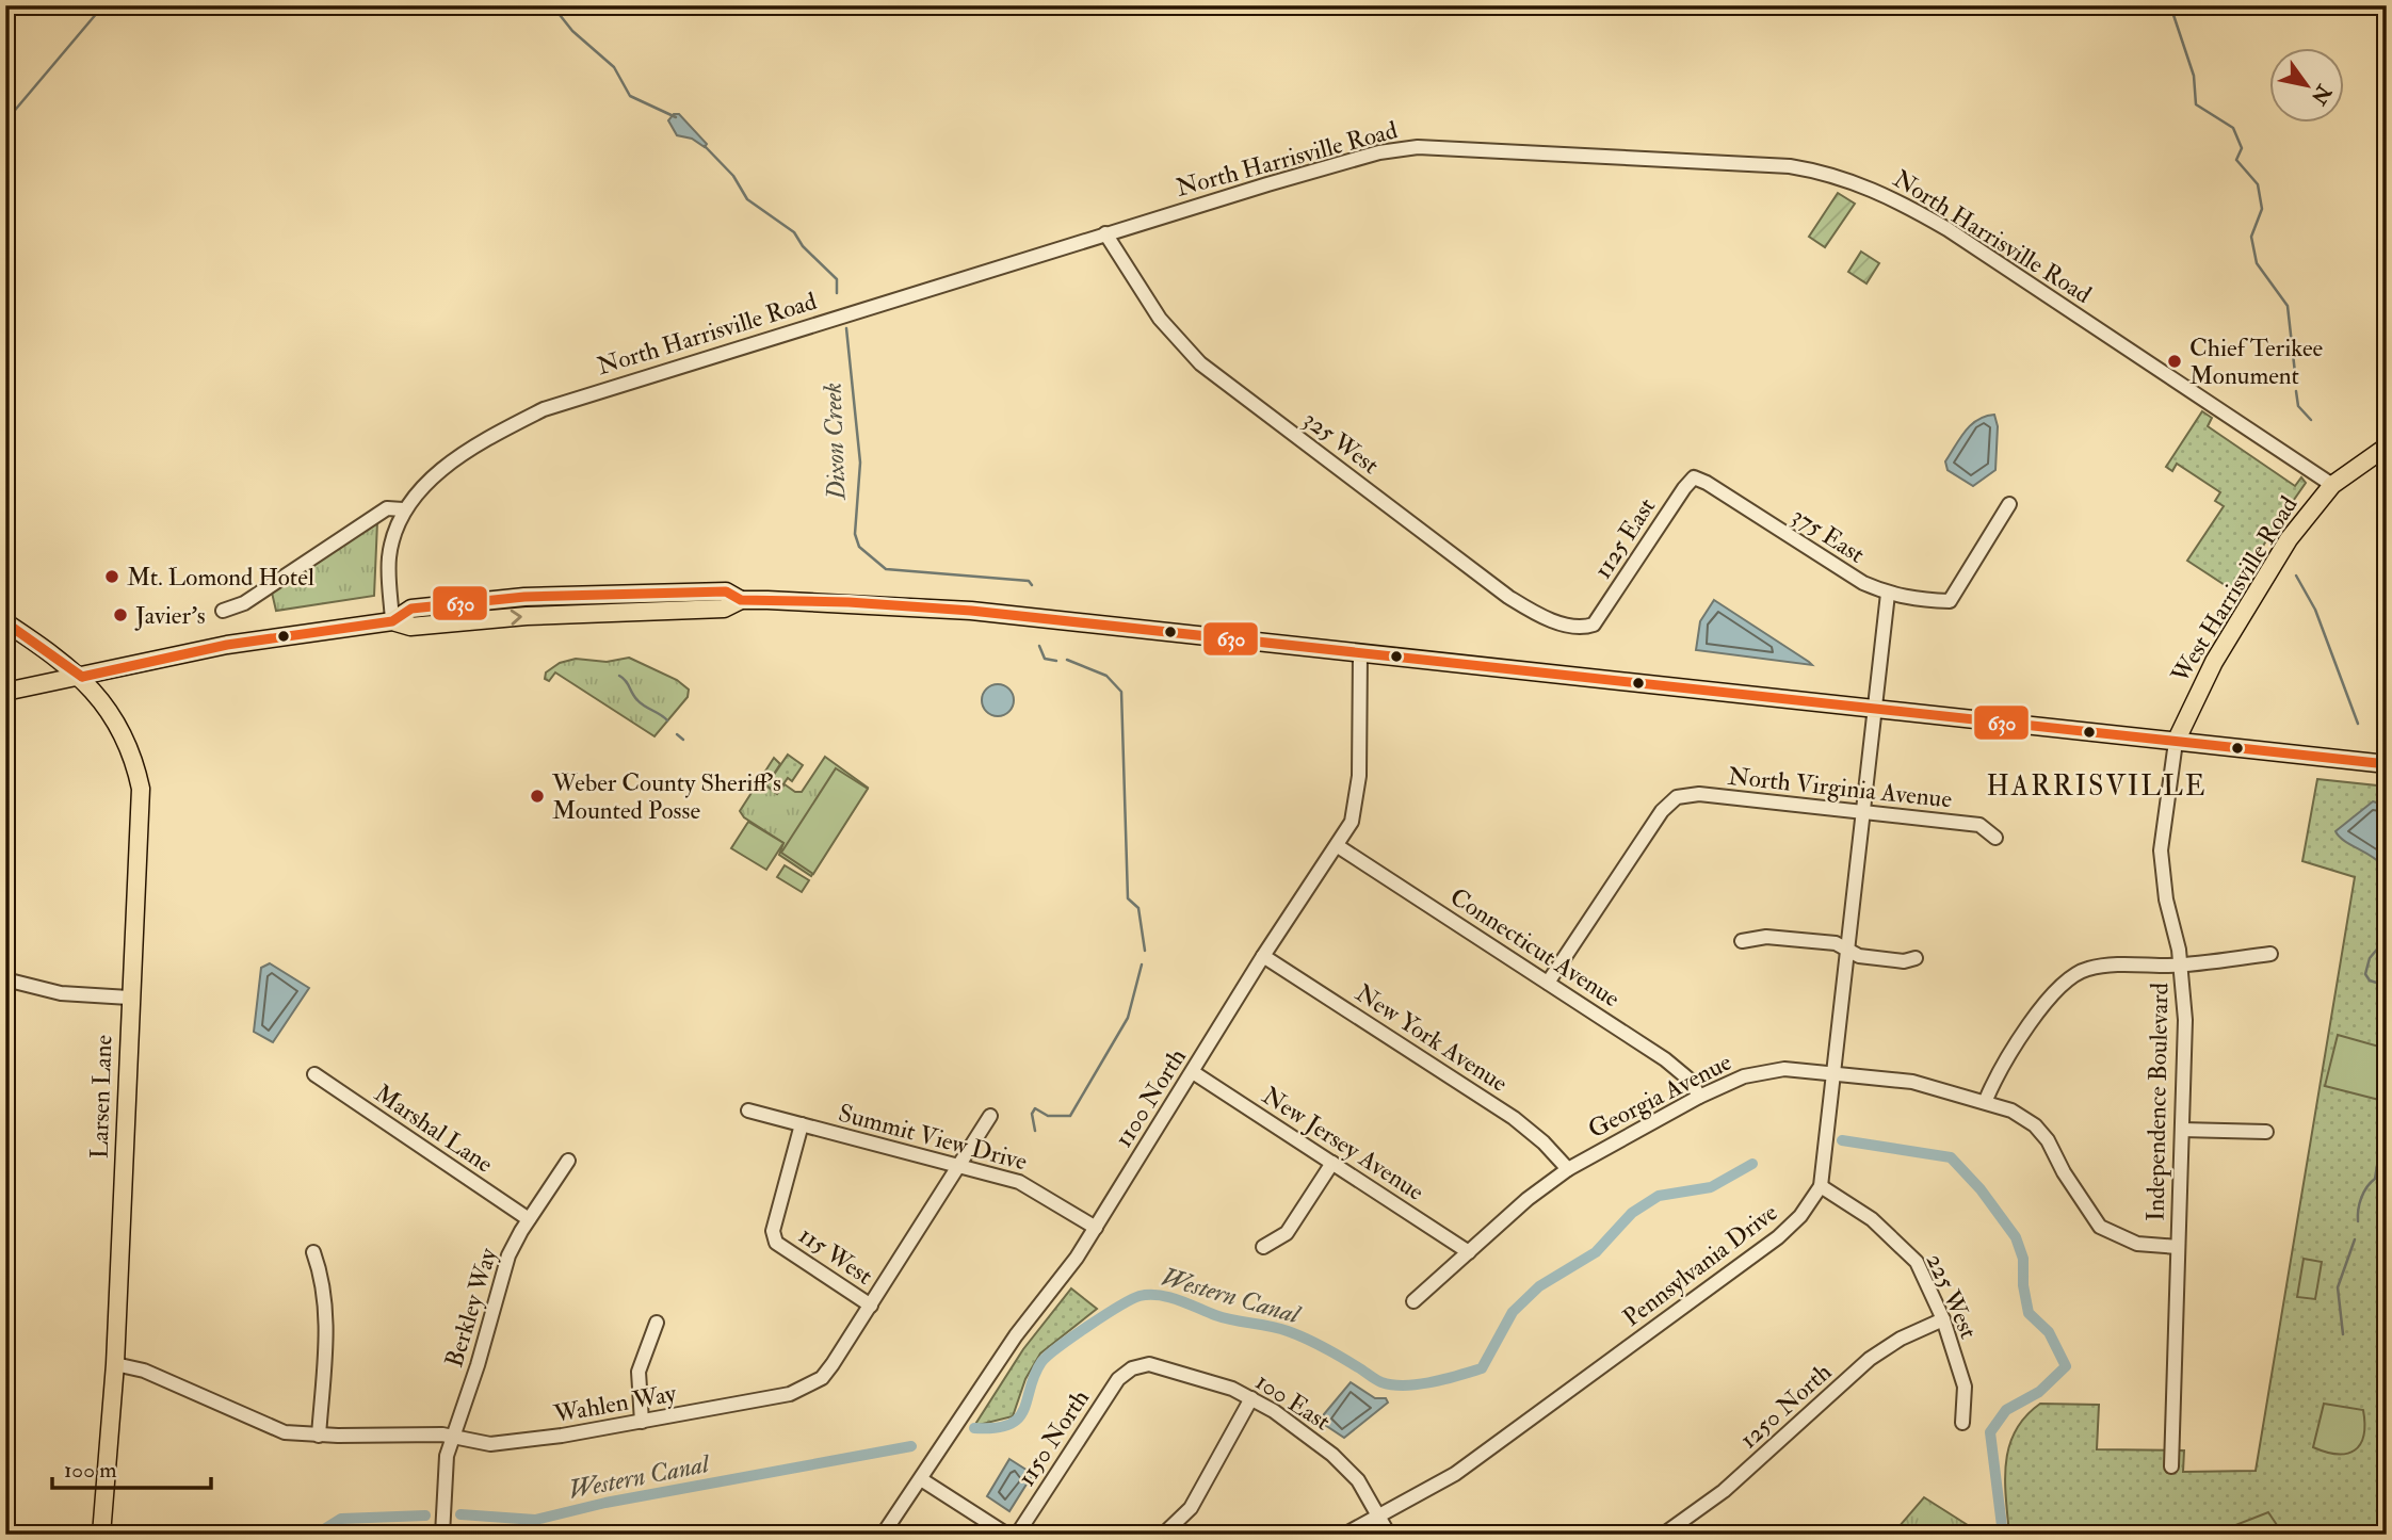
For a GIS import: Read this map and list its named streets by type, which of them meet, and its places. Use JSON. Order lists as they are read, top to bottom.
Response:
{
  "streets": {
    "main road": ["West Harrisville Road", "Larsen Lane"],
    "street": [
      "North Harrisville Road",
      "325 West",
      "375 East",
      "1125 East",
      "North Virginia Avenue",
      "Connecticut Avenue",
      "New York Avenue",
      "Georgia Avenue",
      "1100 North",
      "Independence Boulevard",
      "Marshal Lane",
      "Summit View Drive",
      "New Jersey Avenue",
      "115 West",
      "Pennsylvania Drive",
      "225 West",
      "Berkley Way",
      "100 East",
      "Wahlen Way",
      "1250 North",
      "1150 North"
    ]
  },
  "crossings": [
    ["North Harrisville Road", "325 West"],
    ["North Harrisville Road", "West Harrisville Road"],
    ["325 West", "1125 East"],
    ["375 East", "1125 East"],
    ["375 East", "Pennsylvania Drive"],
    ["West Harrisville Road", "Independence Boulevard"],
    ["North Virginia Avenue", "Connecticut Avenue"],
    ["North Virginia Avenue", "Pennsylvania Drive"],
    ["Connecticut Avenue", "Georgia Avenue"],
    ["Connecticut Avenue", "1100 North"],
    ["New York Avenue", "Georgia Avenue"],
    ["New York Avenue", "1100 North"],
    ["Georgia Avenue", "Independence Boulevard"],
    ["Georgia Avenue", "New Jersey Avenue"],
    ["Georgia Avenue", "Pennsylvania Drive"],
    ["Larsen Lane", "Wahlen Way"],
    ["1100 North", "Summit View Drive"],
    ["1100 North", "New Jersey Avenue"],
    ["Marshal Lane", "Berkley Way"],
    ["Summit View Drive", "115 West"],
    ["Summit View Drive", "Wahlen Way"],
    ["115 West", "Wahlen Way"],
    ["Pennsylvania Drive", "225 West"],
    ["Pennsylvania Drive", "100 East"],
    ["225 West", "1250 North"],
    ["Berkley Way", "Wahlen Way"],
    ["100 East", "1150 North"]
  ],
  "districts": ["HARRISVILLE"],
  "water": ["Dixon Creek", "Western Canal"],
  "places": [
    "Chief Terikee Monument",
    "Mt. Lomond Hotel",
    "Javier's",
    "Weber County Sheriff's Mounted Posse"
  ],
  "lines": ["transit line 630"],
  "scale_bar": "100 m",
  "north": "bottom right"
}
